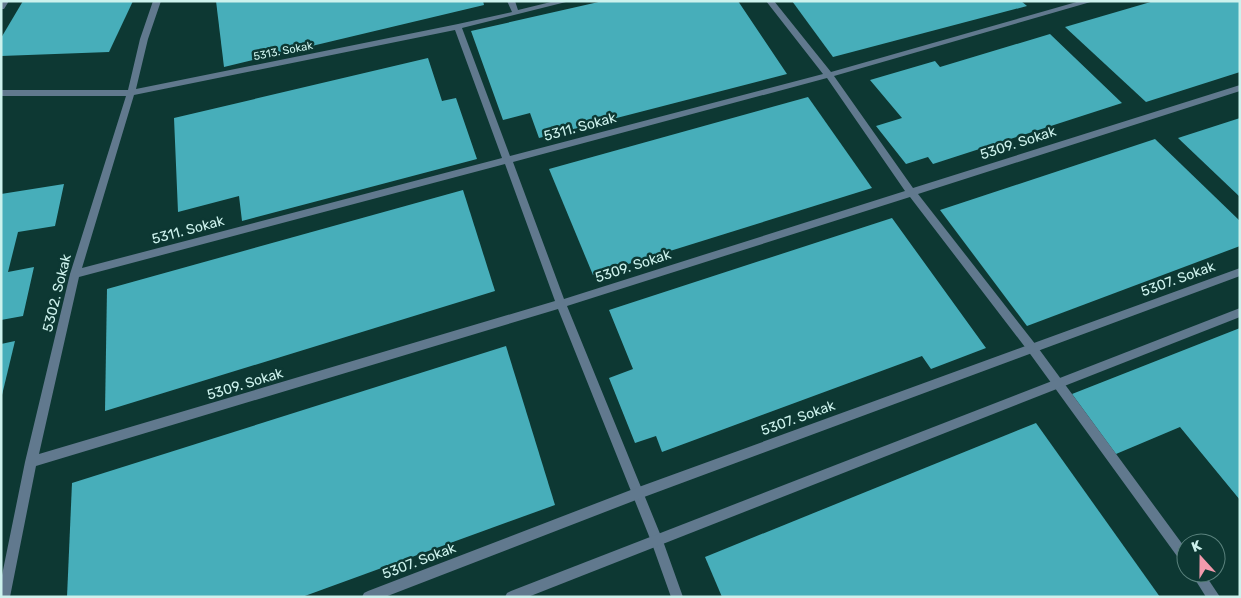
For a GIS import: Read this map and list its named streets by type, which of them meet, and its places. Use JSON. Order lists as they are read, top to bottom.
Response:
{
  "streets": {
    "street": [
      "5313. Sokak",
      "5311. Sokak",
      "5309. Sokak",
      "5307. Sokak",
      "5302. Sokak"
    ]
  },
  "crossings": [
    ["5313. Sokak", "5302. Sokak"],
    ["5311. Sokak", "5302. Sokak"],
    ["5309. Sokak", "5302. Sokak"]
  ],
  "north": "top"
}
